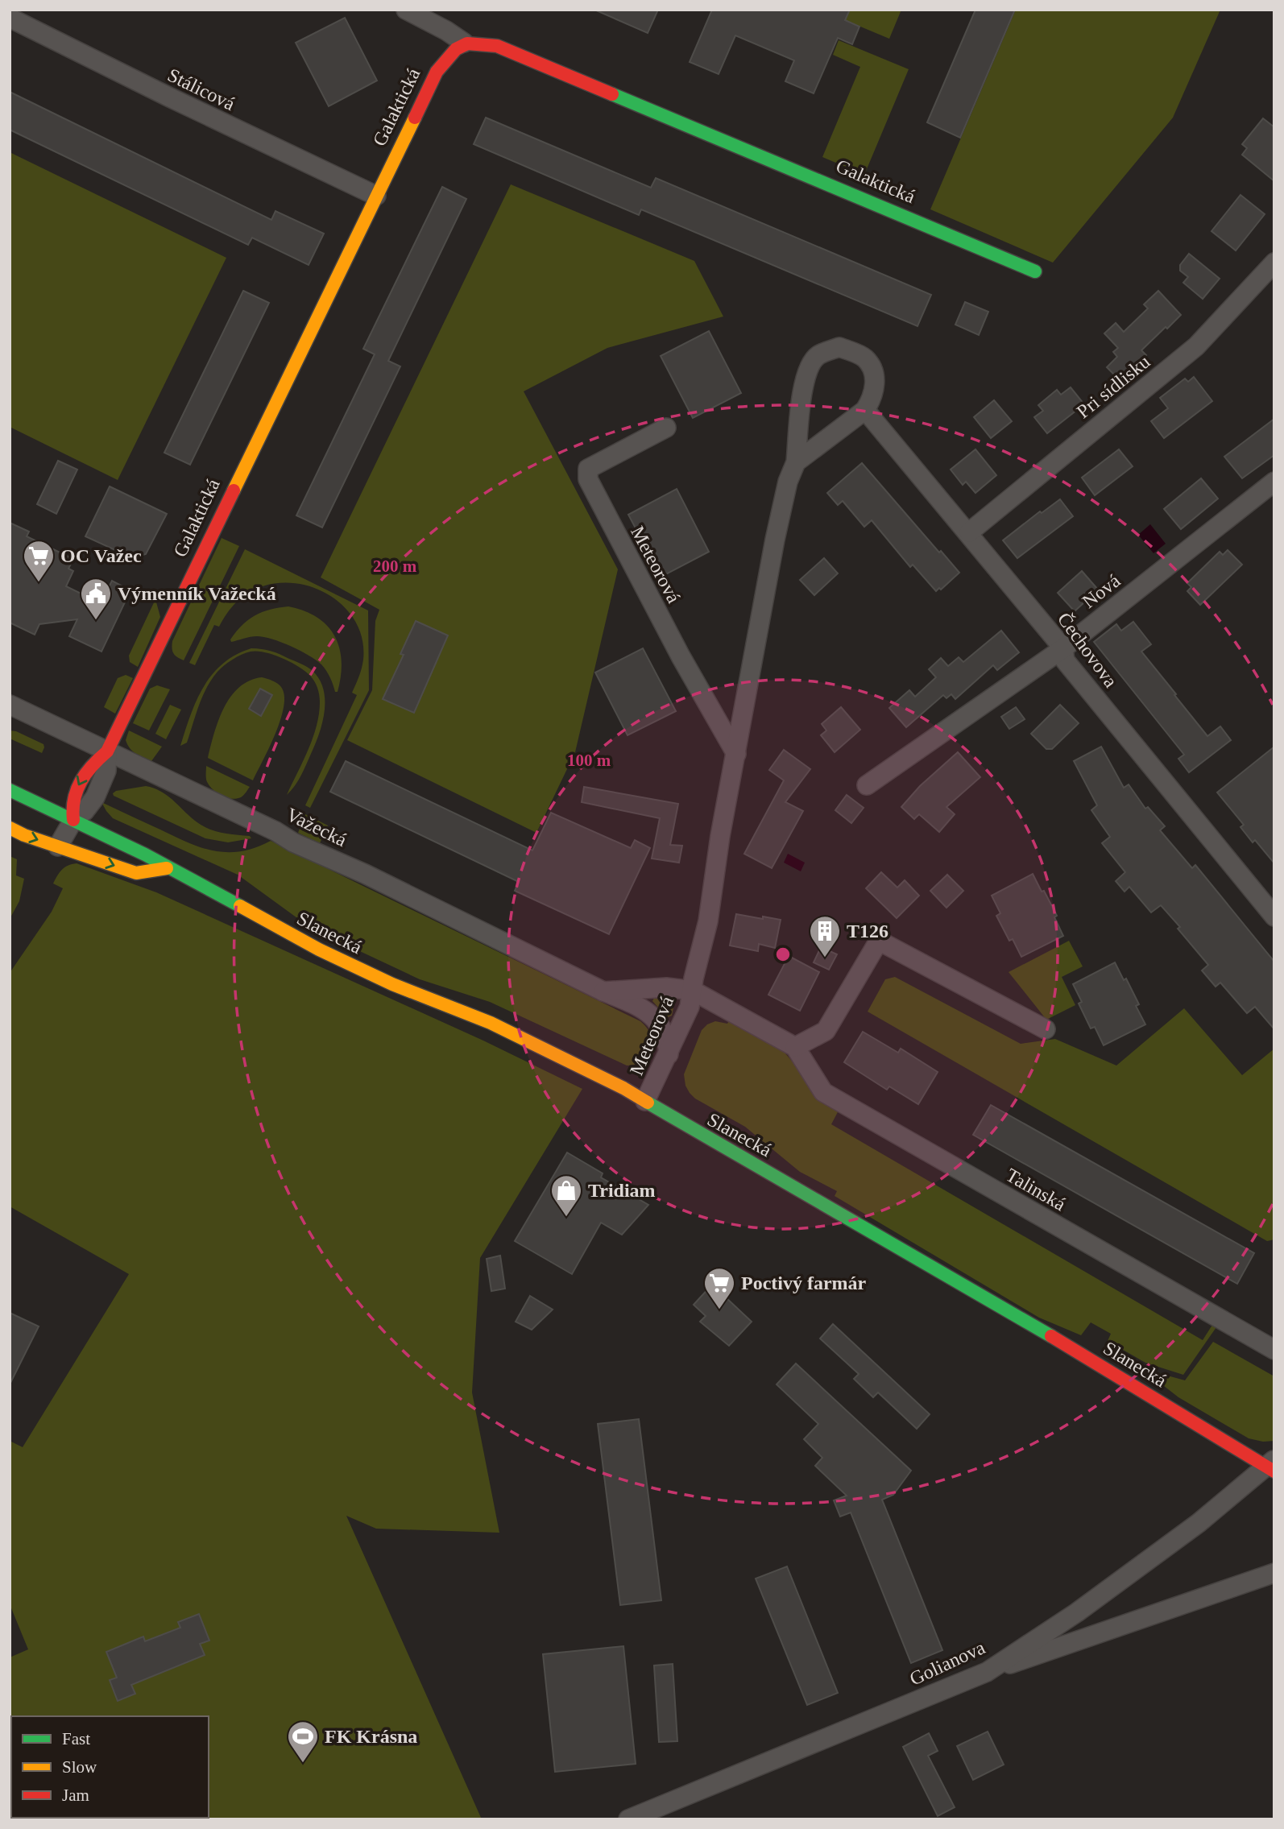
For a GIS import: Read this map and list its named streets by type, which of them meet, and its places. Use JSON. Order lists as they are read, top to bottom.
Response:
{
  "streets": {
    "main road": ["Galaktická", "Slanecká"],
    "street": [
      "Stálicová",
      "Pri sídlisku",
      "Meteorová",
      "Nová",
      "Čechovova",
      "Važecká",
      "Talinská",
      "Golianova"
    ]
  },
  "crossings": [
    ["Stálicová", "Galaktická"],
    ["Galaktická", "Važecká"],
    ["Galaktická", "Slanecká"],
    ["Pri sídlisku", "Čechovova"],
    ["Meteorová", "Čechovova"],
    ["Meteorová", "Važecká"],
    ["Meteorová", "Slanecká"],
    ["Meteorová", "Talinská"],
    ["Nová", "Čechovova"],
    ["Važecká", "Talinská"],
    ["Slanecká", "Golianova"]
  ],
  "places": {
    "supermarket": ["OC Važec", "Poctivý farmár"],
    "public building": ["Výmenník Važecká"],
    "building": ["T126"],
    "shop": ["Tridiam"],
    "sports": ["FK Krásna"]
  },
  "legend": ["Fast", "Slow", "Jam"],
  "rings": ["200 m", "100 m"]
}
